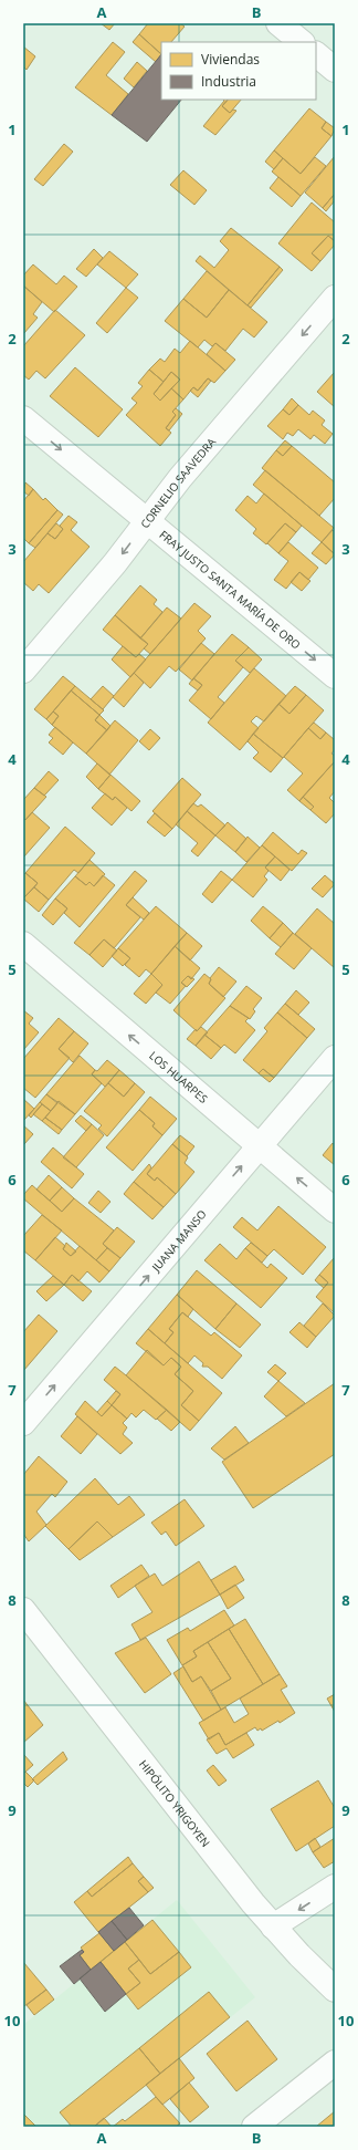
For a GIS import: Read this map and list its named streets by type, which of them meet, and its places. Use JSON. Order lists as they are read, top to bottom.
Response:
{
  "streets": {
    "street": [
      "CORNELIO SAAVEDRA",
      "FRAY JUSTO SANTA MARÍA DE ORO",
      "LOS HUARPES",
      "JUANA MANSO",
      "HIPÓLITO YRIGOYEN"
    ]
  },
  "crossings": [
    ["CORNELIO SAAVEDRA", "FRAY JUSTO SANTA MARÍA DE ORO"],
    ["LOS HUARPES", "JUANA MANSO"]
  ],
  "one_way": [
    "CORNELIO SAAVEDRA",
    "FRAY JUSTO SANTA MARÍA DE ORO",
    "LOS HUARPES",
    "JUANA MANSO"
  ],
  "legend": ["Viviendas", "Industria"],
  "grid": {
    "columns": ["A", "B"],
    "rows": [
      "1",
      "2",
      "3",
      "4",
      "5",
      "6",
      "7",
      "8",
      "9",
      "10"
    ]
  }
}
